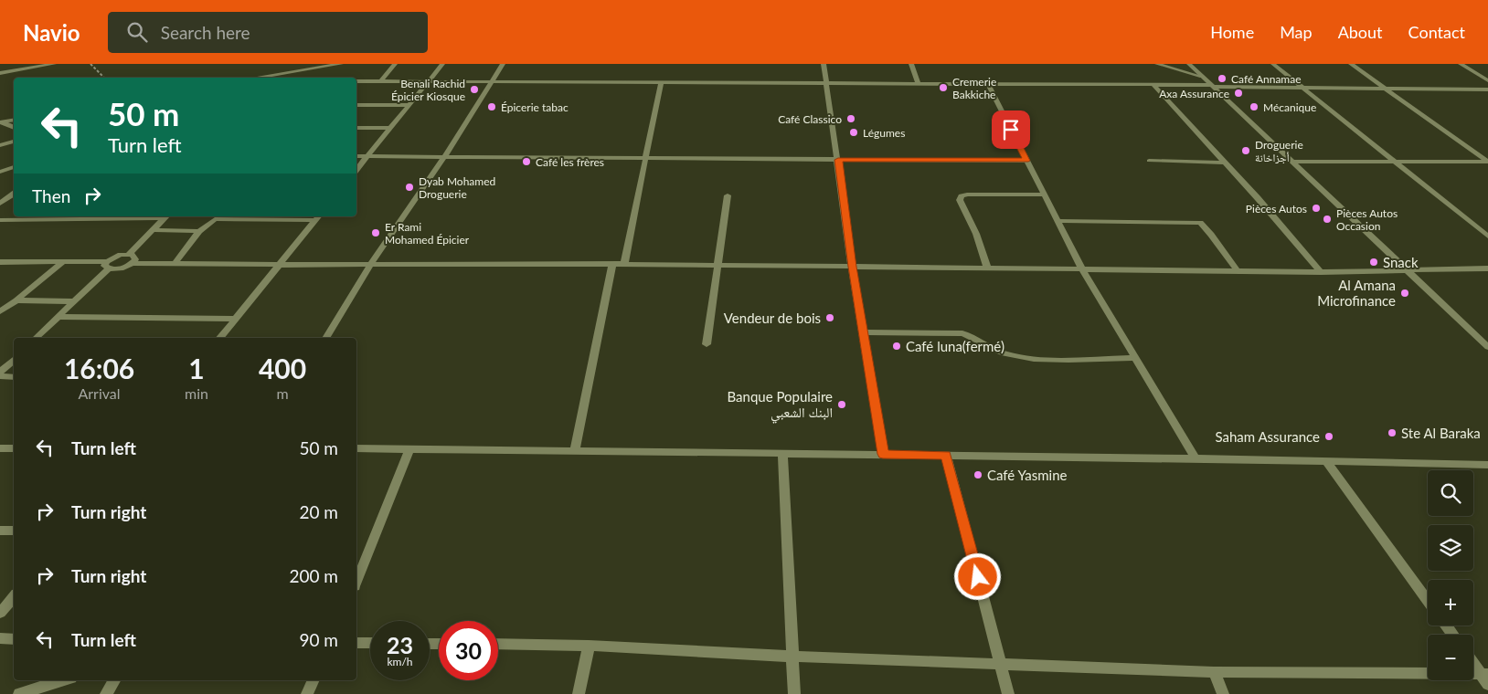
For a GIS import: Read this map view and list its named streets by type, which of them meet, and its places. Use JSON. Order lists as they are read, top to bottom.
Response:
{
  "places": [
    "Café Annamae",
    "Cremerie Bakkiche",
    "Benali Rachid Épicier Kiosque",
    "Axa Assurance",
    "Épicerie tabac",
    "Mécanique",
    "Café Classico",
    "Légumes",
    "Droguerie أجزاخانة",
    "Café les frères",
    "Dyab Mohamed Droguerie",
    "Pièces Autos",
    "Pièces Autos Occasion",
    "Er Rami Mohamed Épicier",
    "Snack",
    "Al Amana Microfinance",
    "Vendeur de bois",
    "Café luna(fermé)",
    "Banque Populaire البنك الشعبي",
    "Ste Al Baraka",
    "Saham Assurance",
    "Café Yasmine"
  ],
  "page": {
    "header": "Navio",
    "search": "Search here",
    "nav": [
      "Home",
      "Map",
      "About",
      "Contact"
    ],
    "turn": ["50 m", "Turn left"],
    "then": "Then",
    "eta": [
      "16:06",
      "Arrival",
      "1",
      "min",
      "400",
      "m"
    ],
    "list": [
      {
        "name": "Turn left",
        "value": "50 m"
      },
      {
        "name": "Turn right",
        "value": "20 m"
      },
      {
        "name": "Turn right",
        "value": "200 m"
      },
      {
        "name": "Turn left",
        "value": "90 m"
      }
    ],
    "map_buttons": ["+", "−"],
    "speed": "23 km/h",
    "limit": "30"
  }
}
